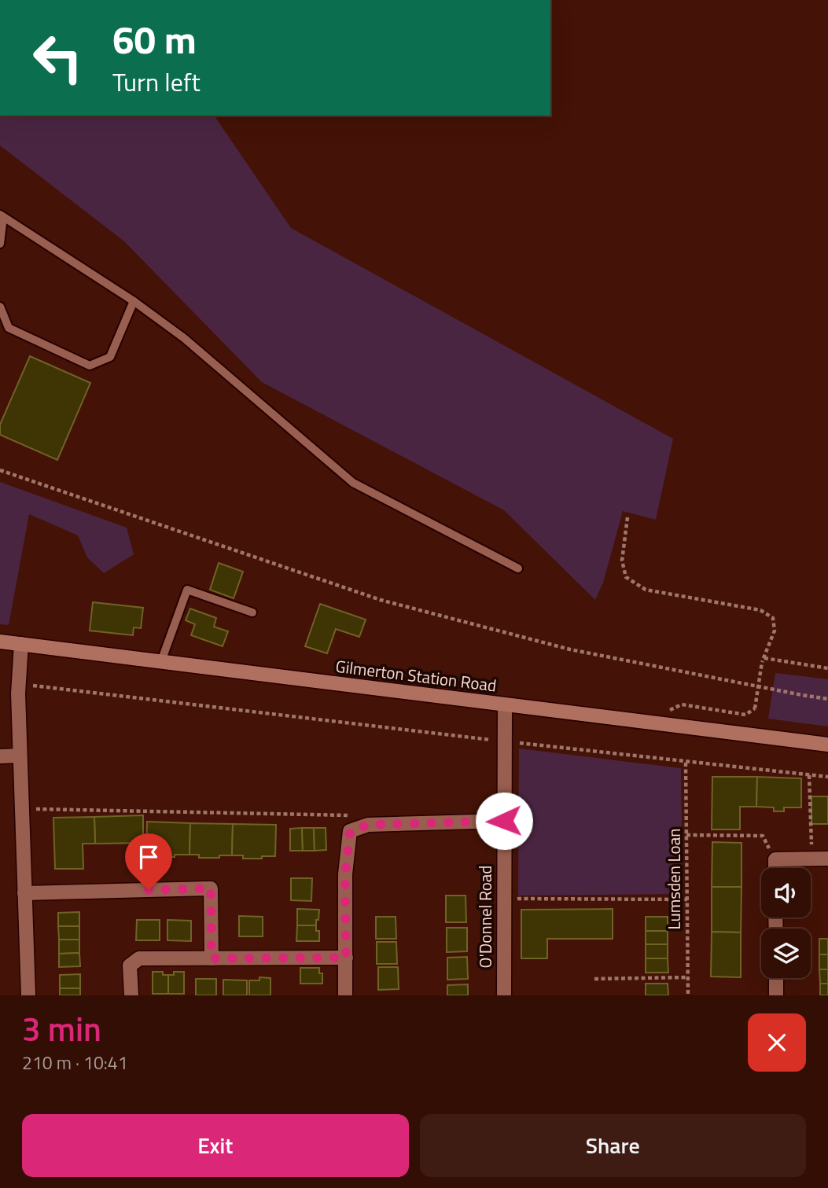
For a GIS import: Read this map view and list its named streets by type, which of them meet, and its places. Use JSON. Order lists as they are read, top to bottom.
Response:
{
  "streets": {
    "street": ["Gilmerton Station Road", "O'Donnel Road"],
    "path": ["Lumsden Loan"]
  },
  "crossings": [
    ["Gilmerton Station Road", "O'Donnel Road"]
  ],
  "page": {
    "turn": ["60 m", "Turn left"],
    "heading": ["3 min", "210 m · 10:41"],
    "buttons": ["Exit", "Share"]
  }
}
